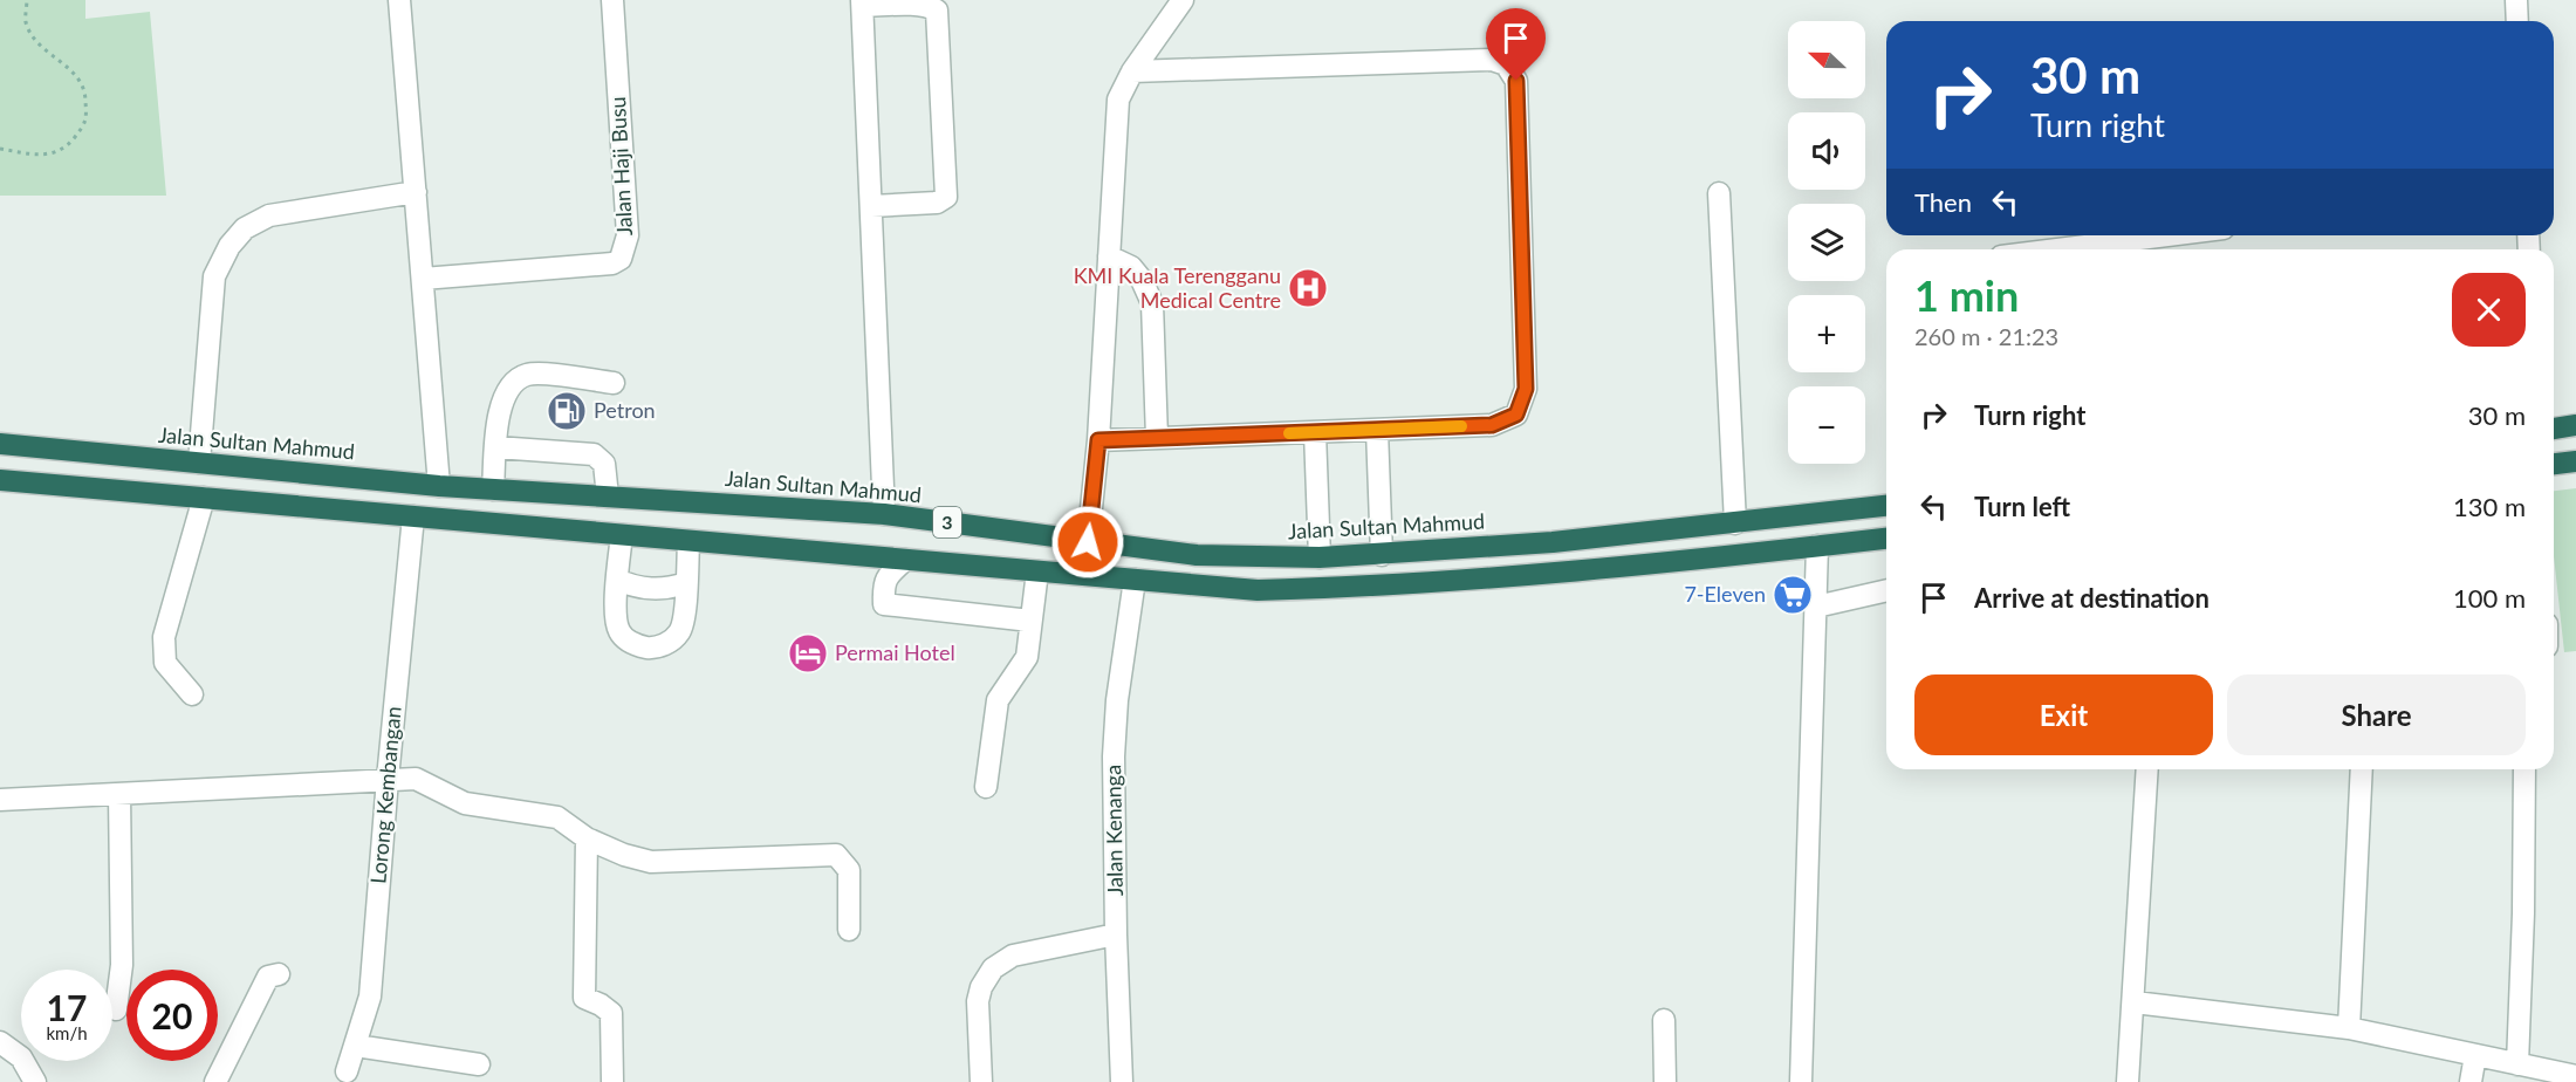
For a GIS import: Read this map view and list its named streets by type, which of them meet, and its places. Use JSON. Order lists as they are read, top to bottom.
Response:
{
  "streets": {
    "highway": ["Jalan Sultan Mahmud", "3"],
    "street": ["Jalan Haji Busu", "Lorong Kembangan", "Jalan Kenanga"]
  },
  "crossings": [
    ["3", "Lorong Kembangan"],
    ["3", "Jalan Kenanga"]
  ],
  "places": {
    "hospital": ["KMI Kuala Terengganu Medical Centre"],
    "fuel station": ["Petron"],
    "supermarket": ["7-Eleven"],
    "hotel": ["Permai Hotel"]
  },
  "north": "left",
  "page": {
    "map_buttons": ["+", "−"],
    "turn": ["30 m", "Turn right"],
    "then": "Then",
    "heading": ["1 min", "260 m · 21:23"],
    "list": [
      {
        "name": "Turn right",
        "value": "30 m"
      },
      {
        "name": "Turn left",
        "value": "130 m"
      },
      {
        "name": "Arrive at destination",
        "value": "100 m"
      }
    ],
    "buttons": ["Exit", "Share"],
    "speed": "17 km/h",
    "limit": "20"
  }
}
